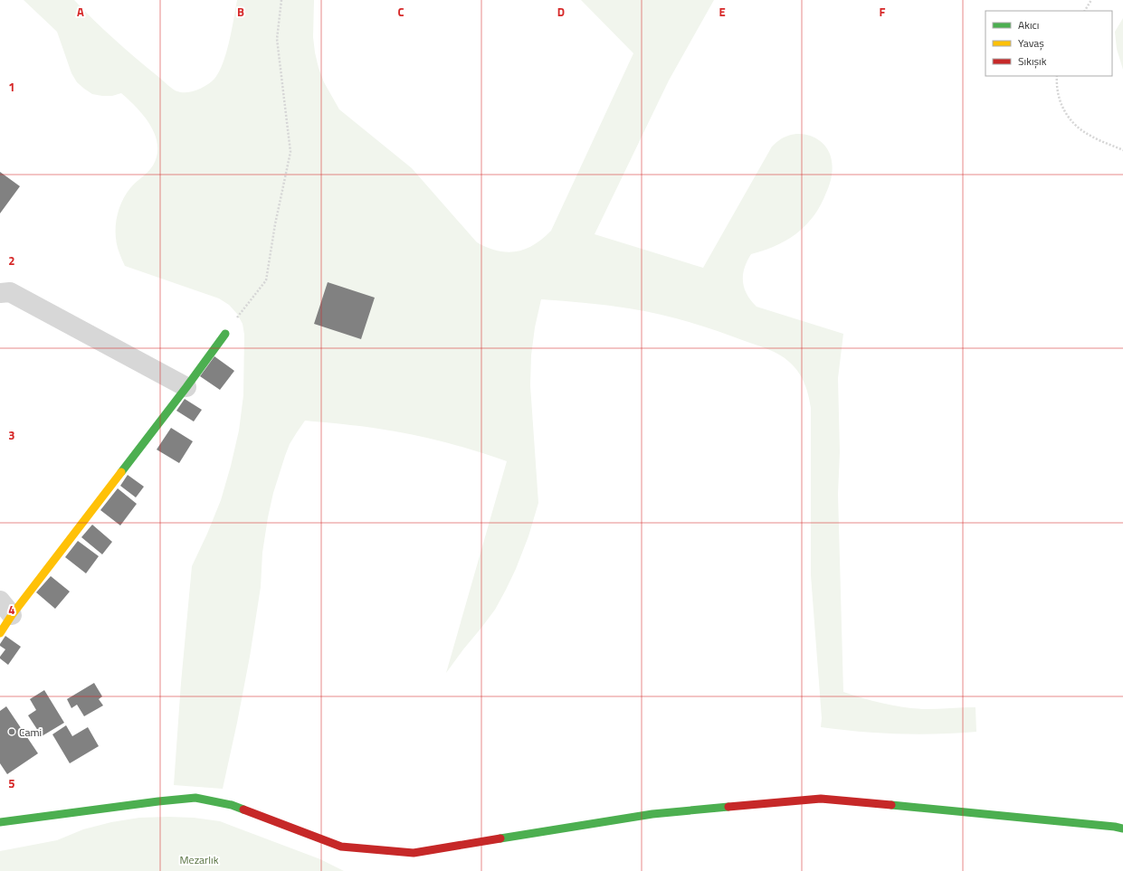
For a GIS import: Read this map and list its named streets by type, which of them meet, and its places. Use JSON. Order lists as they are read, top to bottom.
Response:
{
  "parks": ["Mezarlık"],
  "places": ["Cami"],
  "legend": ["Akıcı", "Yavaş", "Sıkışık"],
  "grid": {
    "columns": [
      "A",
      "B",
      "C",
      "D",
      "E",
      "F"
    ],
    "rows": [
      "1",
      "2",
      "3",
      "4",
      "5"
    ]
  }
}
